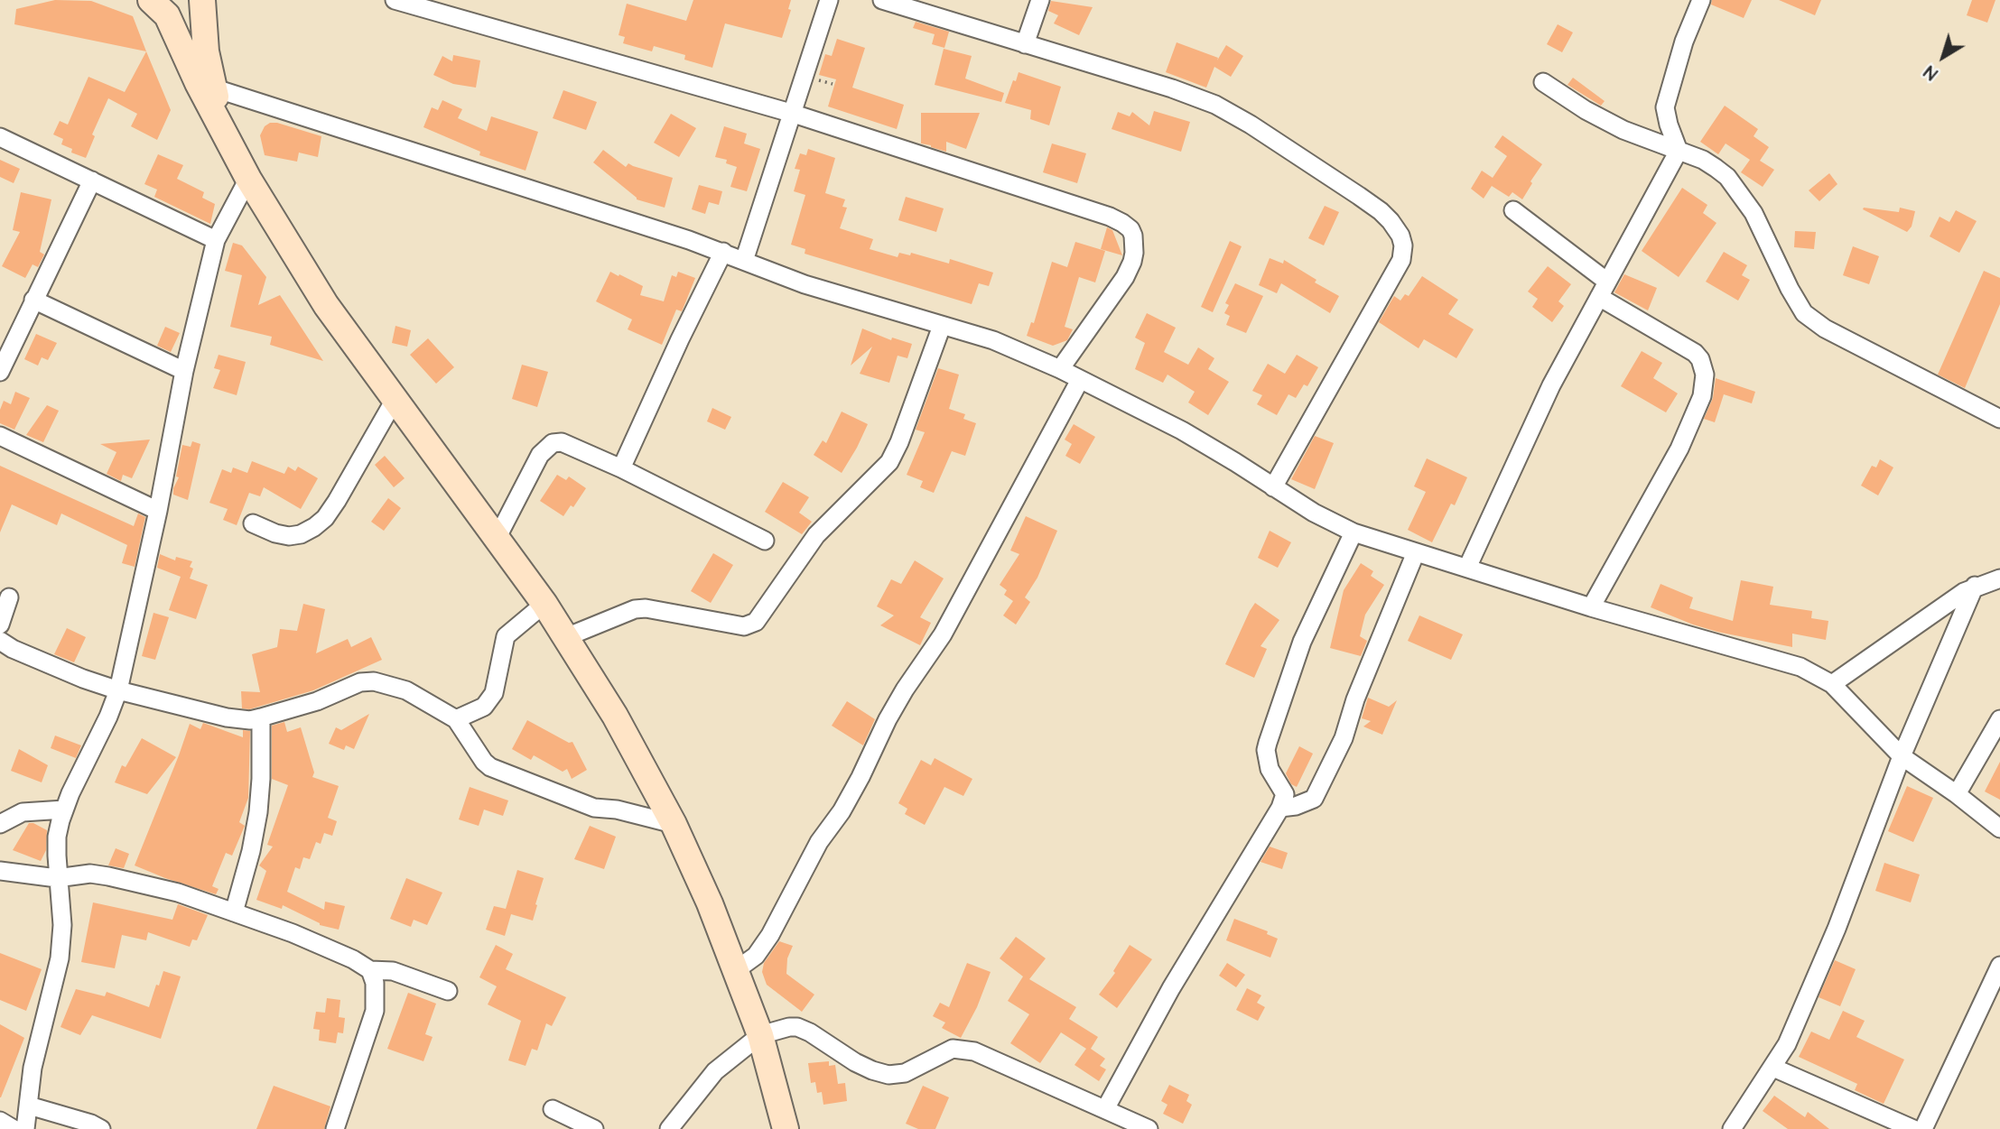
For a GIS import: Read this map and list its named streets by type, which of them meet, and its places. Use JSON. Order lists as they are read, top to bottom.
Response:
{
  "north": "bottom left"
}
